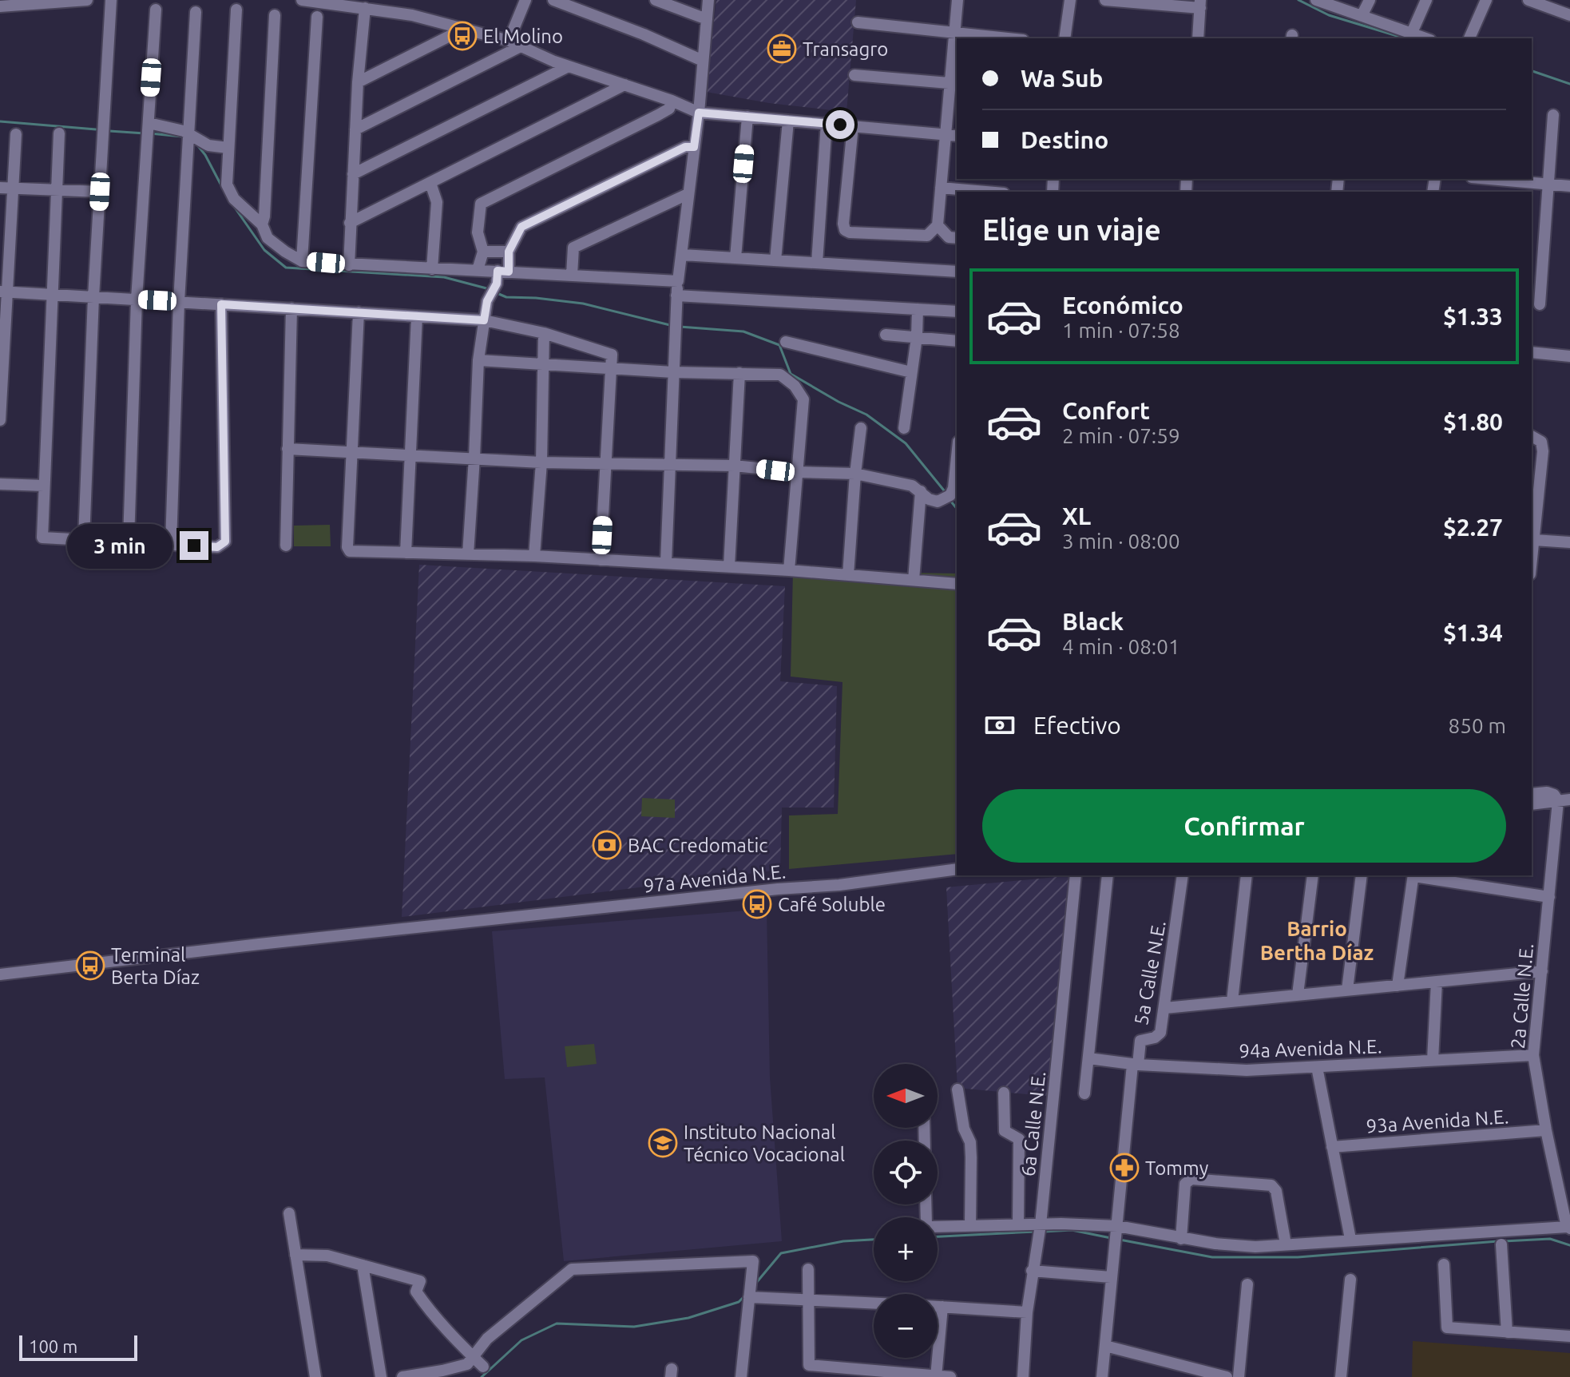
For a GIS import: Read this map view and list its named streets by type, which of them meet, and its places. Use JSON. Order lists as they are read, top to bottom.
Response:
{
  "streets": {
    "street": [
      "97a Avenida N.E.",
      "5a Calle N.E.",
      "2a Calle N.E.",
      "94a Avenida N.E.",
      "93a Avenida N.E.",
      "6a Calle N.E."
    ]
  },
  "crossings": [
    ["5a Calle N.E.", "94a Avenida N.E."],
    ["2a Calle N.E.", "94a Avenida N.E."],
    ["2a Calle N.E.", "93a Avenida N.E."]
  ],
  "districts": ["Barrio Bertha Díaz"],
  "places": {
    "bus stop": ["El Molino", "Café Soluble", "Terminal Berta Díaz"],
    "office": ["Transagro"],
    "bank": ["BAC Credomatic"],
    "school or university": ["Instituto Nacional Técnico Vocacional"],
    "pharmacy": ["Tommy"]
  },
  "scale_bar": "100 m",
  "north": "left",
  "page": {
    "banner": ["Wa Sub", "Destino"],
    "heading": "Elige un viaje",
    "list": [
      {
        "name": "Económico",
        "note": "1 min · 07:58",
        "value": "$1.33"
      },
      {
        "name": "Confort",
        "note": "2 min · 07:59",
        "value": "$1.80"
      },
      {
        "name": "XL",
        "note": "3 min · 08:00",
        "value": "$2.27"
      },
      {
        "name": "Black",
        "note": "4 min · 08:01",
        "value": "$1.34"
      }
    ],
    "bubble": "3 min",
    "pay": ["Efectivo", "850 m"],
    "buttons": "Confirmar",
    "map_buttons": ["+", "−"],
    "scale": "100 m"
  }
}
